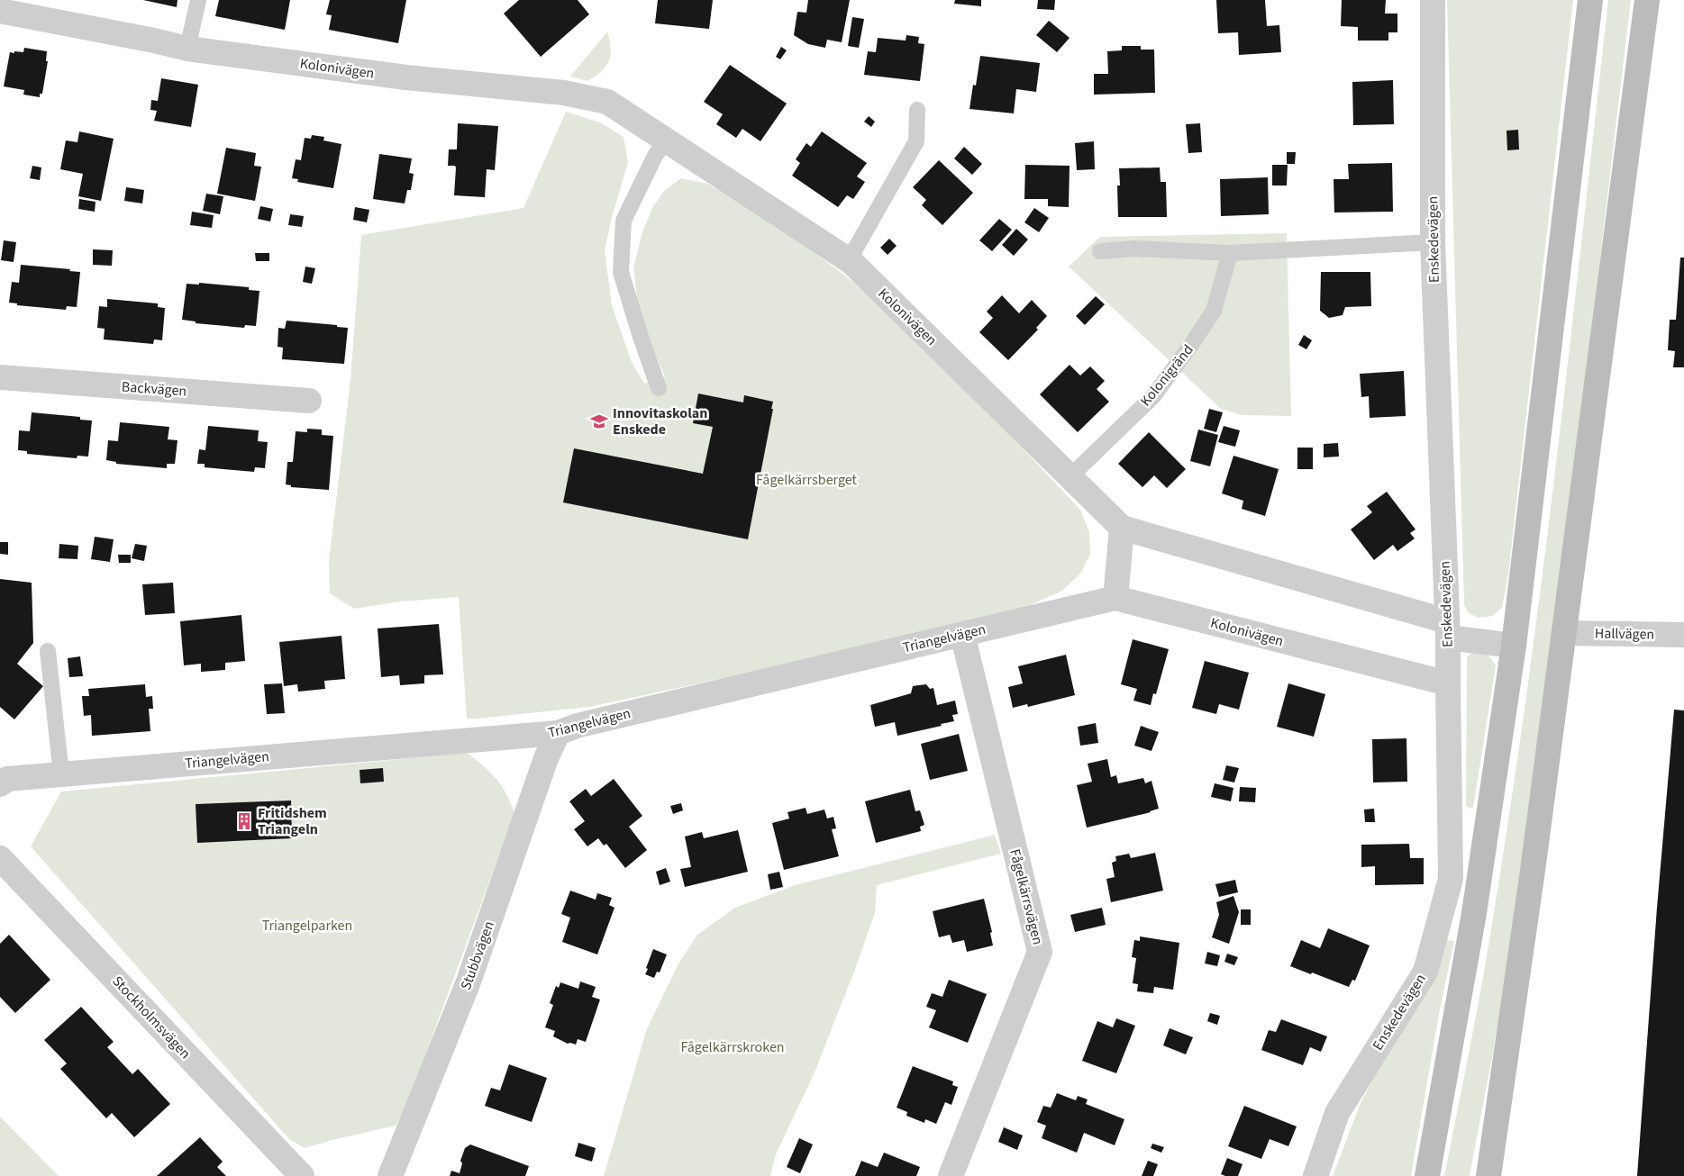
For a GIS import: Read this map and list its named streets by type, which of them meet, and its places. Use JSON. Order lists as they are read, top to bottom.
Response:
{
  "streets": {
    "street": [
      "Kolonivägen",
      "Enskedevägen",
      "Backvägen",
      "Hallvägen",
      "Triangelvägen",
      "Fågelkärrsvägen",
      "Stubbvägen",
      "Stockholmsvägen"
    ],
    "lane": ["Kolonigränd"]
  },
  "crossings": [
    ["Kolonivägen", "Enskedevägen"],
    ["Kolonivägen", "Kolonigränd"],
    ["Kolonivägen", "Triangelvägen"],
    ["Triangelvägen", "Fågelkärrsvägen"],
    ["Triangelvägen", "Stubbvägen"]
  ],
  "parks": ["Fågelkärrsberget", "Triangelparken", "Fågelkärrskroken"],
  "places": {
    "school or university": ["Innovitaskolan Enskede"],
    "building": ["Fritidshem Triangeln"]
  }
}
